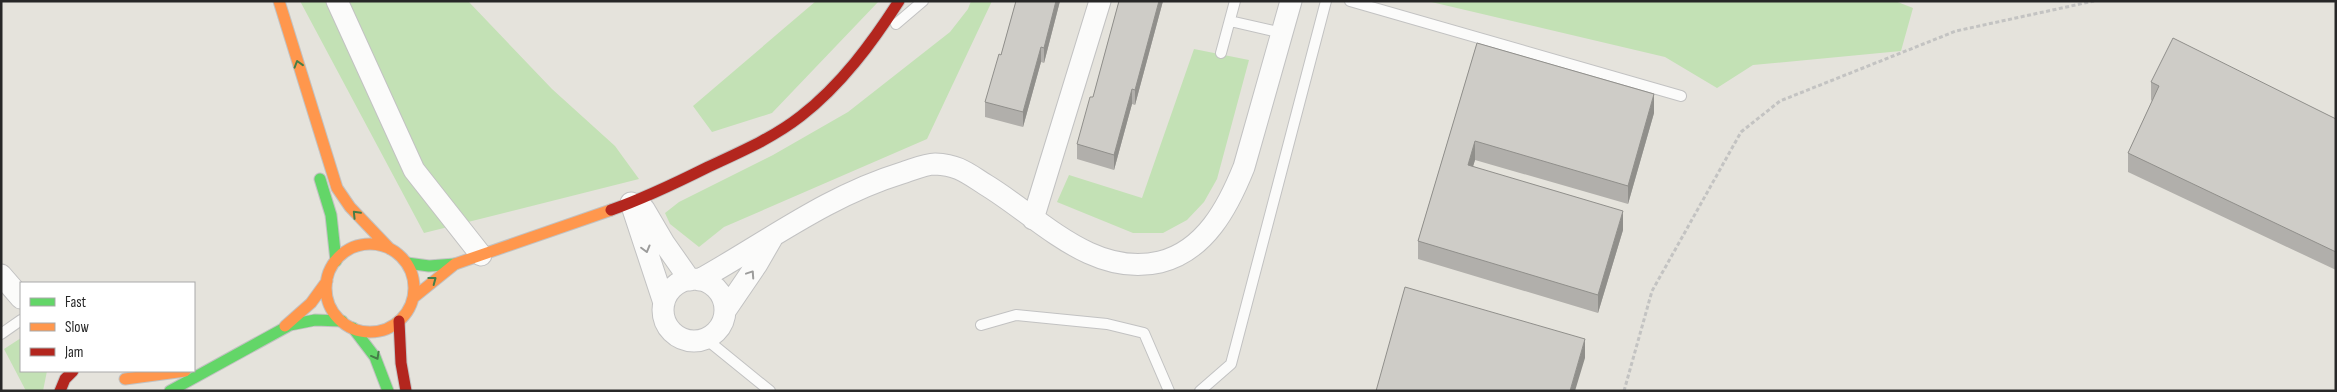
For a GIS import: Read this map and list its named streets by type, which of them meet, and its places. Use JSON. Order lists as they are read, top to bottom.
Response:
{
  "legend": ["Fast", "Slow", "Jam"]
}
